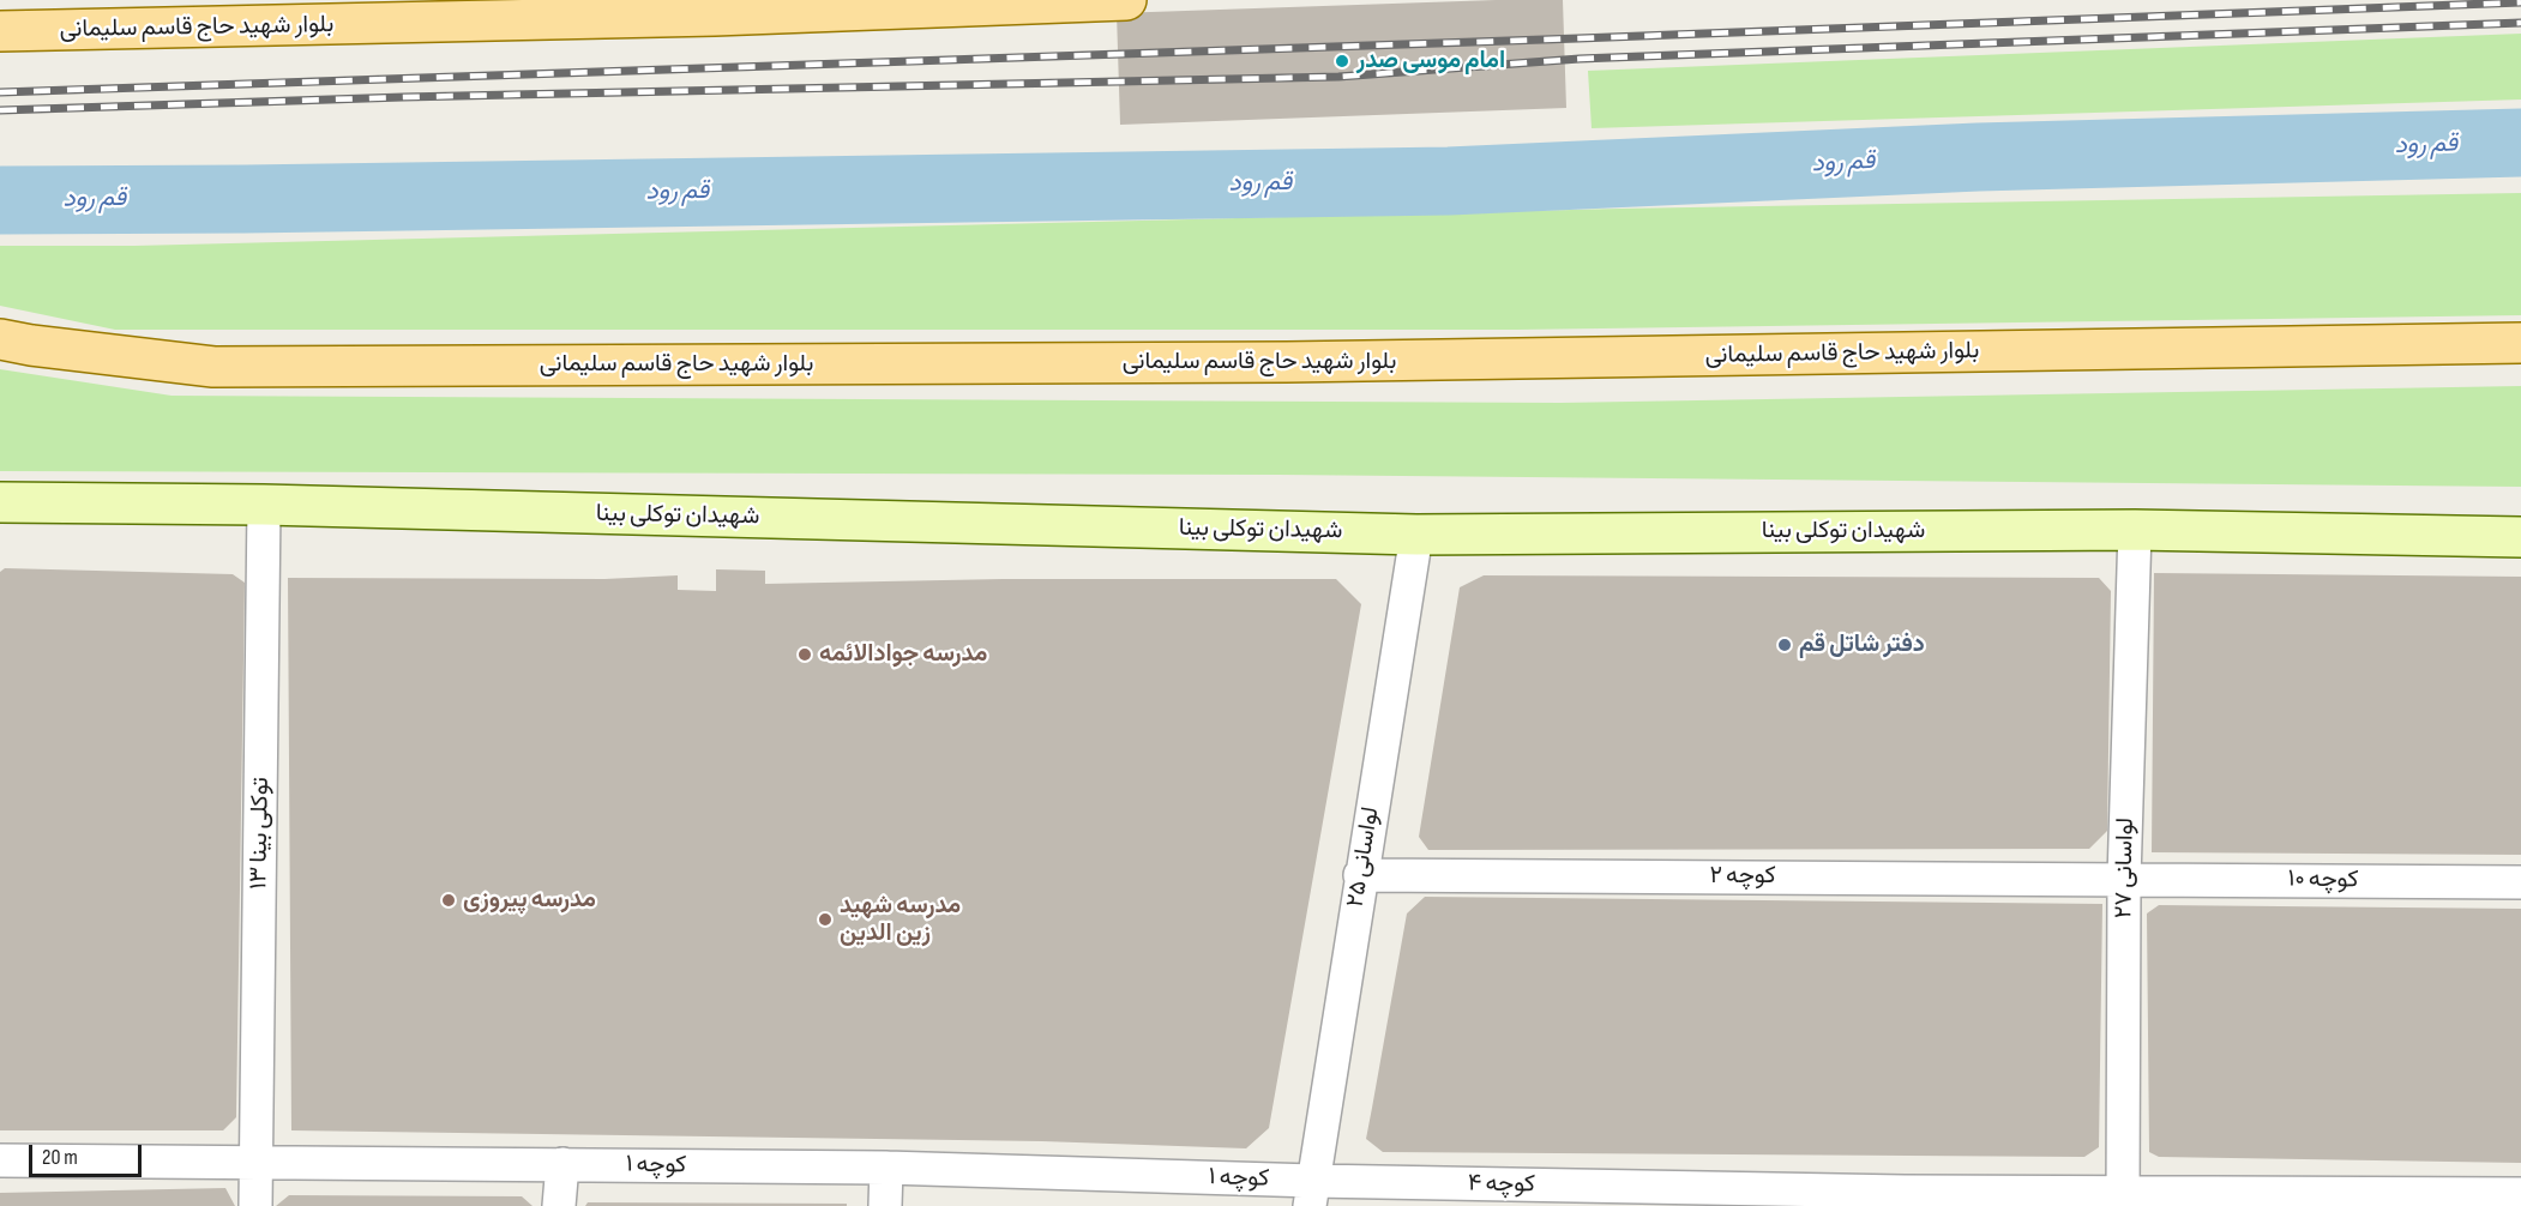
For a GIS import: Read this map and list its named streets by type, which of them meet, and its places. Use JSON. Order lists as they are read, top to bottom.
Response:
{
  "streets": {
    "main road": ["بلوار شهید حاج قاسم سلیمانی", "شهیدان توکلی بینا"],
    "street": [
      "توکلی بینا ۱۳",
      "لواسانی ۲۵",
      "لواسانی ۲۷",
      "کوچه ۲",
      "کوچه ۱۰",
      "کوچه ۱",
      "کوچه ۴"
    ]
  },
  "crossings": [
    ["شهیدان توکلی بینا", "توکلی بینا ۱۳"],
    ["شهیدان توکلی بینا", "لواسانی ۲۵"],
    ["شهیدان توکلی بینا", "لواسانی ۲۷"],
    ["توکلی بینا ۱۳", "کوچه ۱"],
    ["لواسانی ۲۵", "کوچه ۲"],
    ["لواسانی ۲۵", "کوچه ۱"],
    ["لواسانی ۲۵", "کوچه ۴"],
    ["لواسانی ۲۷", "کوچه ۲"],
    ["لواسانی ۲۷", "کوچه ۱۰"],
    ["لواسانی ۲۷", "کوچه ۴"],
    ["کوچه ۲", "کوچه ۱۰"],
    ["کوچه ۱", "کوچه ۴"]
  ],
  "water": ["قم رود"],
  "places": [
    "امام موسی صدر",
    "دفتر شاتل قم",
    "مدرسه جوادالائمه",
    "مدرسه پیروزی",
    "مدرسه شهید زین الدین"
  ],
  "scale_bar": "20 m"
}
